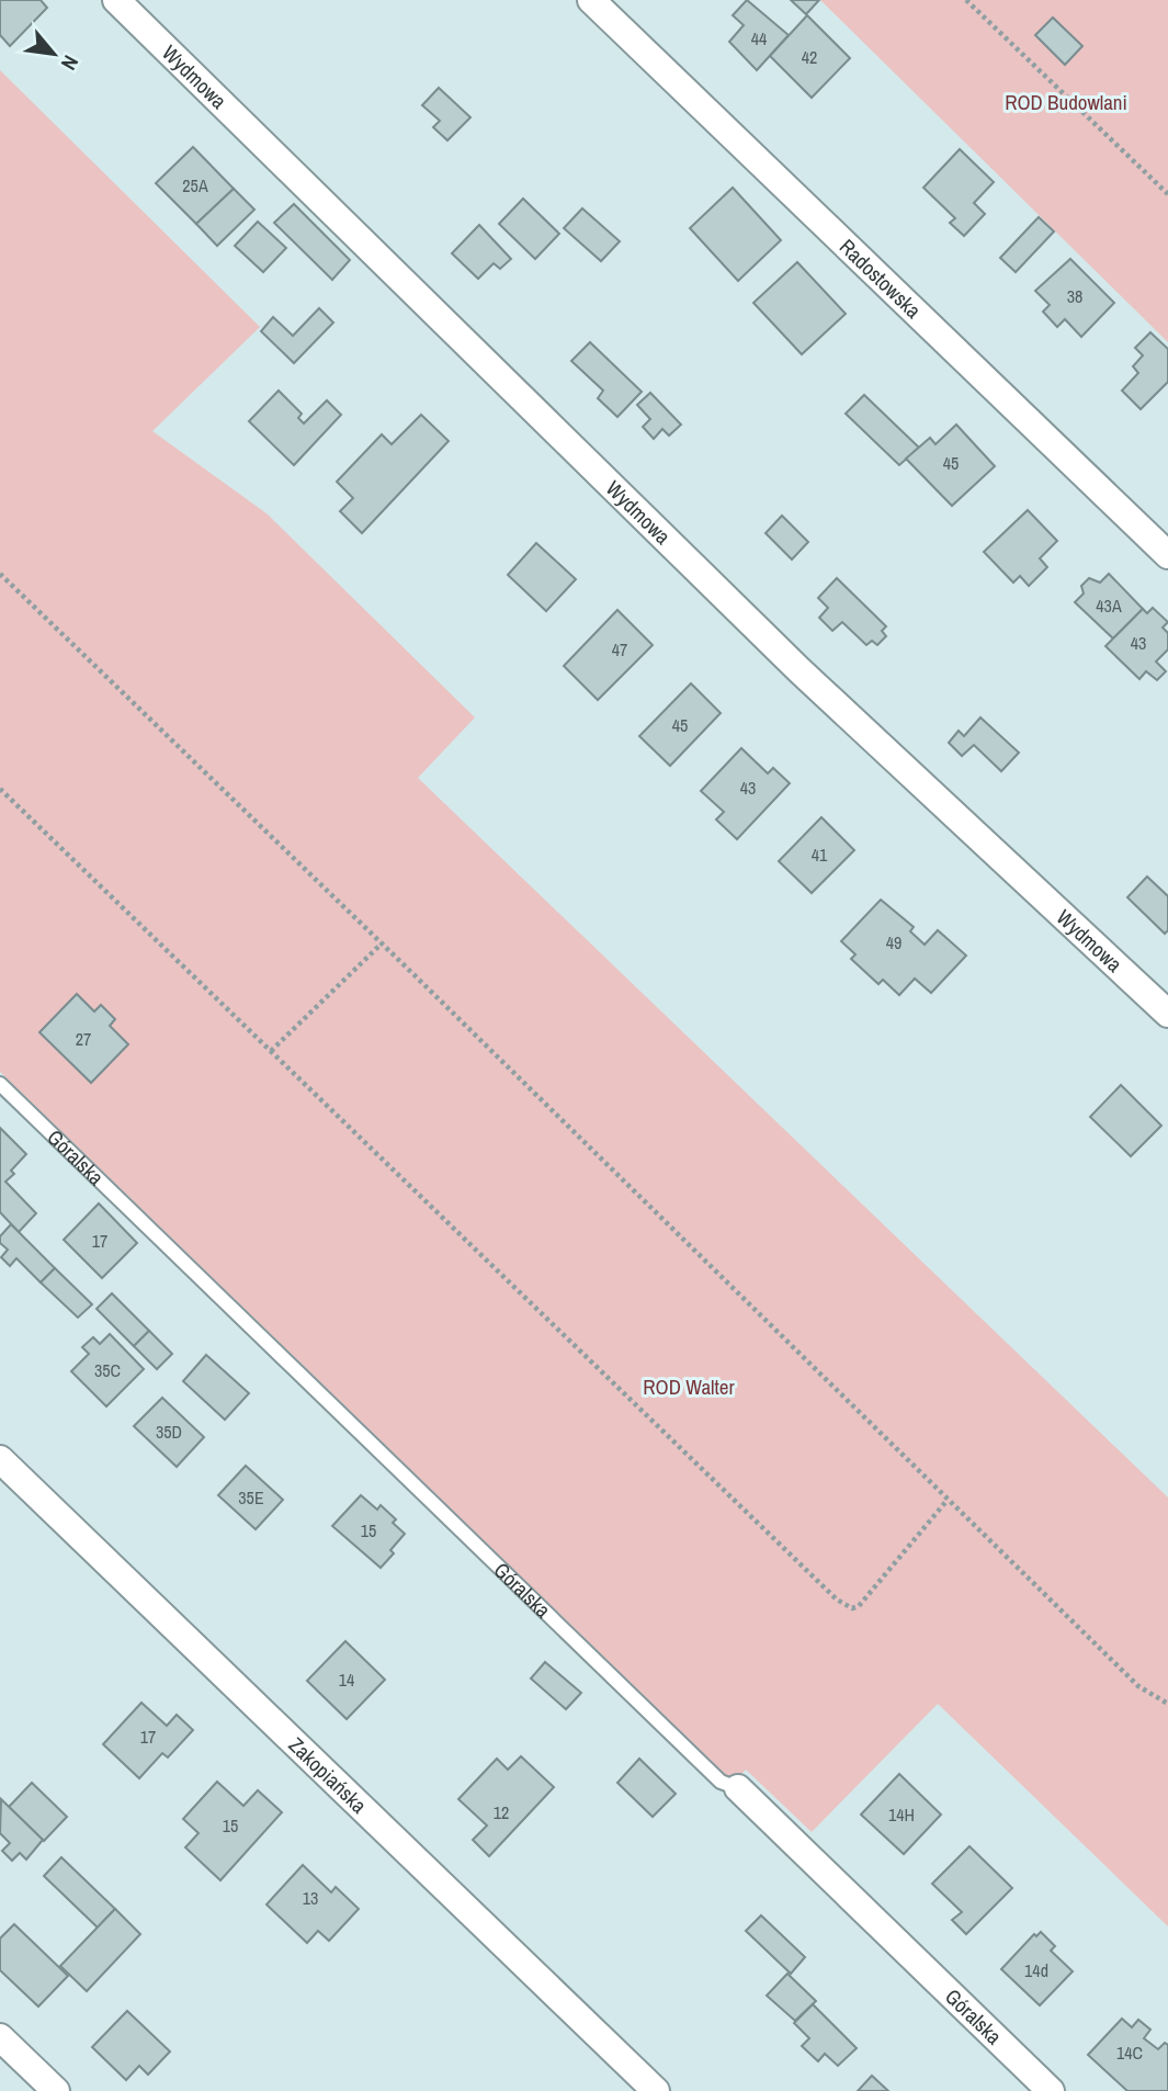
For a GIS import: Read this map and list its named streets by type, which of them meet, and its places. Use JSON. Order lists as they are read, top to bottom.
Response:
{
  "streets": {
    "street": [
      "Wydmowa",
      "Radostowska",
      "Góralska",
      "Zakopiańska"
    ]
  },
  "parks": ["ROD Budowlani", "ROD Walter"],
  "house_numbers": [
    "44",
    "42",
    "25A",
    "38",
    "45",
    "43A",
    "43",
    "47",
    "45",
    "43",
    "41",
    "49",
    "27",
    "17",
    "35C",
    "35D",
    "35E",
    "15",
    "14",
    "17",
    "12",
    "14H",
    "15",
    "13",
    "14d",
    "14C"
  ],
  "north": "bottom right"
}
